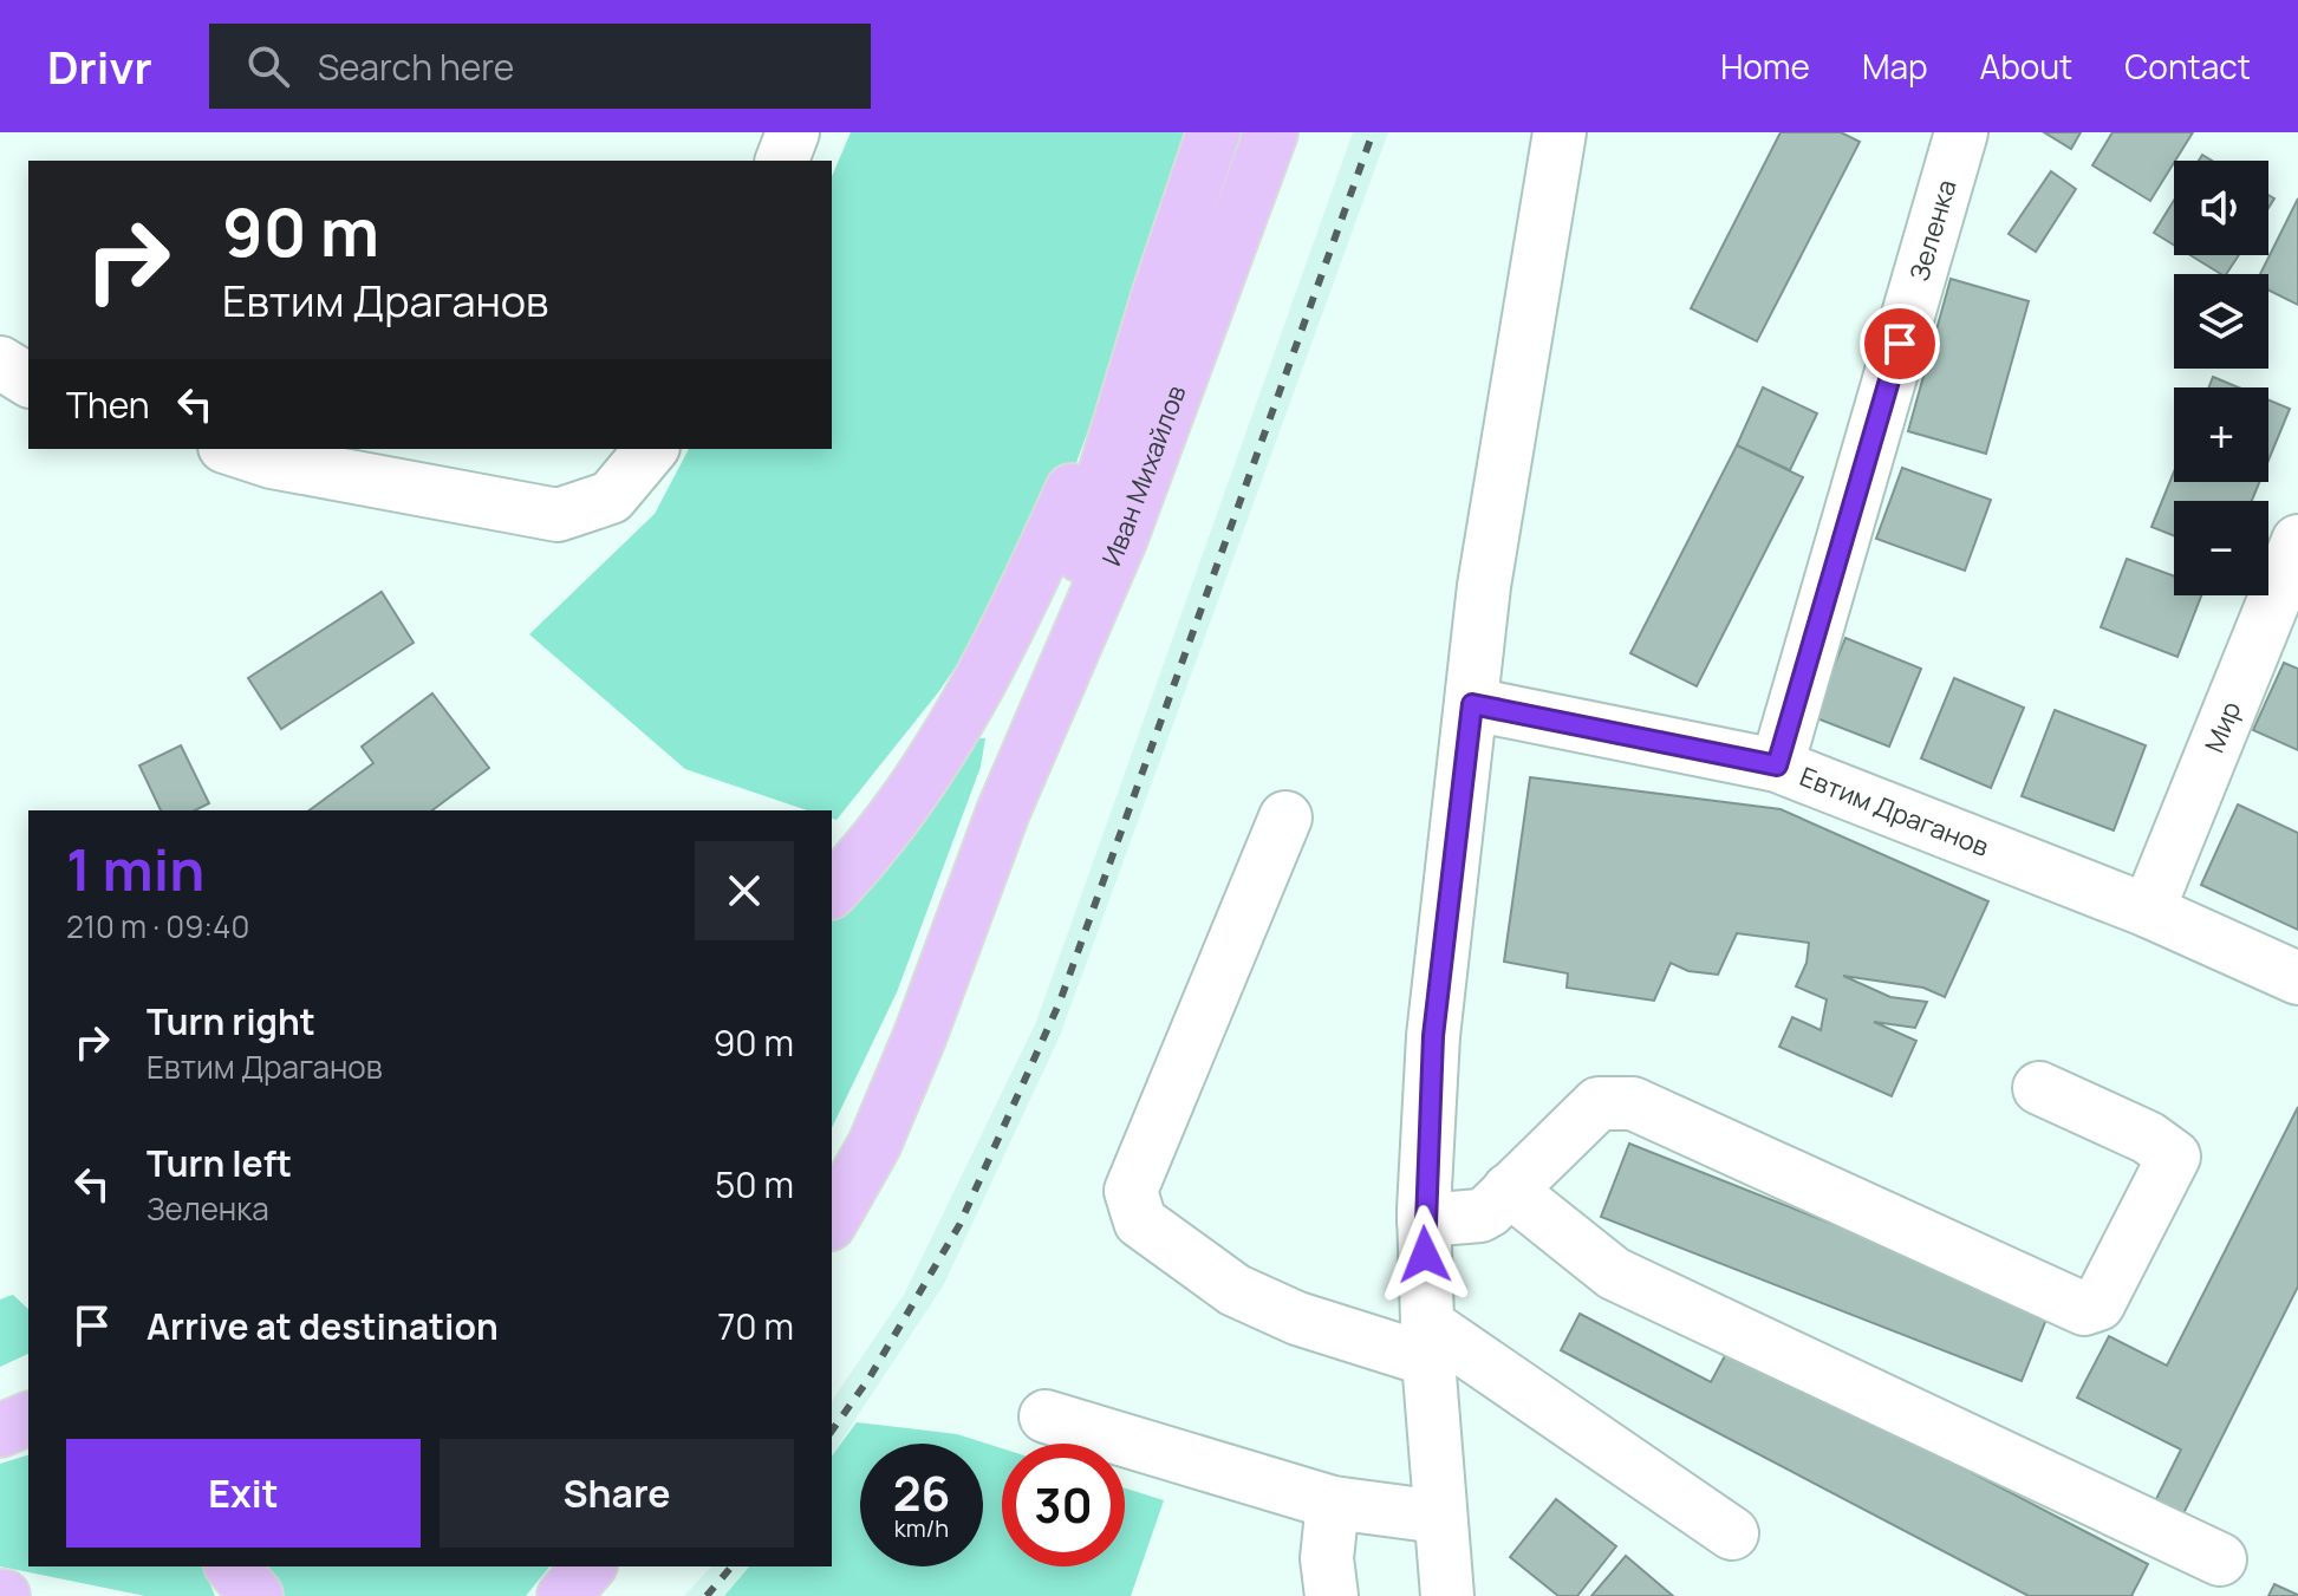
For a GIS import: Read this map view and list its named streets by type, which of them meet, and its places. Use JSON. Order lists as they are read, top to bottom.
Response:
{
  "streets": {
    "main road": ["Иван Михайлов"],
    "street": ["Зеленка", "Мир", "Евтим Драганов"]
  },
  "crossings": [
    ["Зеленка", "Евтим Драганов"],
    ["Мир", "Евтим Драганов"]
  ],
  "page": {
    "header": "Drivr",
    "search": "Search here",
    "nav": [
      "Home",
      "Map",
      "About",
      "Contact"
    ],
    "map_buttons": ["+", "−"],
    "turn": ["90 m", "Евтим Драганов"],
    "then": "Then",
    "heading": ["1 min", "210 m · 09:40"],
    "list": [
      {
        "name": "Turn right",
        "note": "Евтим Драганов",
        "value": "90 m"
      },
      {
        "name": "Turn left",
        "note": "Зеленка",
        "value": "50 m"
      },
      {
        "name": "Arrive at destination",
        "value": "70 m"
      }
    ],
    "buttons": ["Exit", "Share"],
    "speed": "26 km/h",
    "limit": "30"
  }
}
